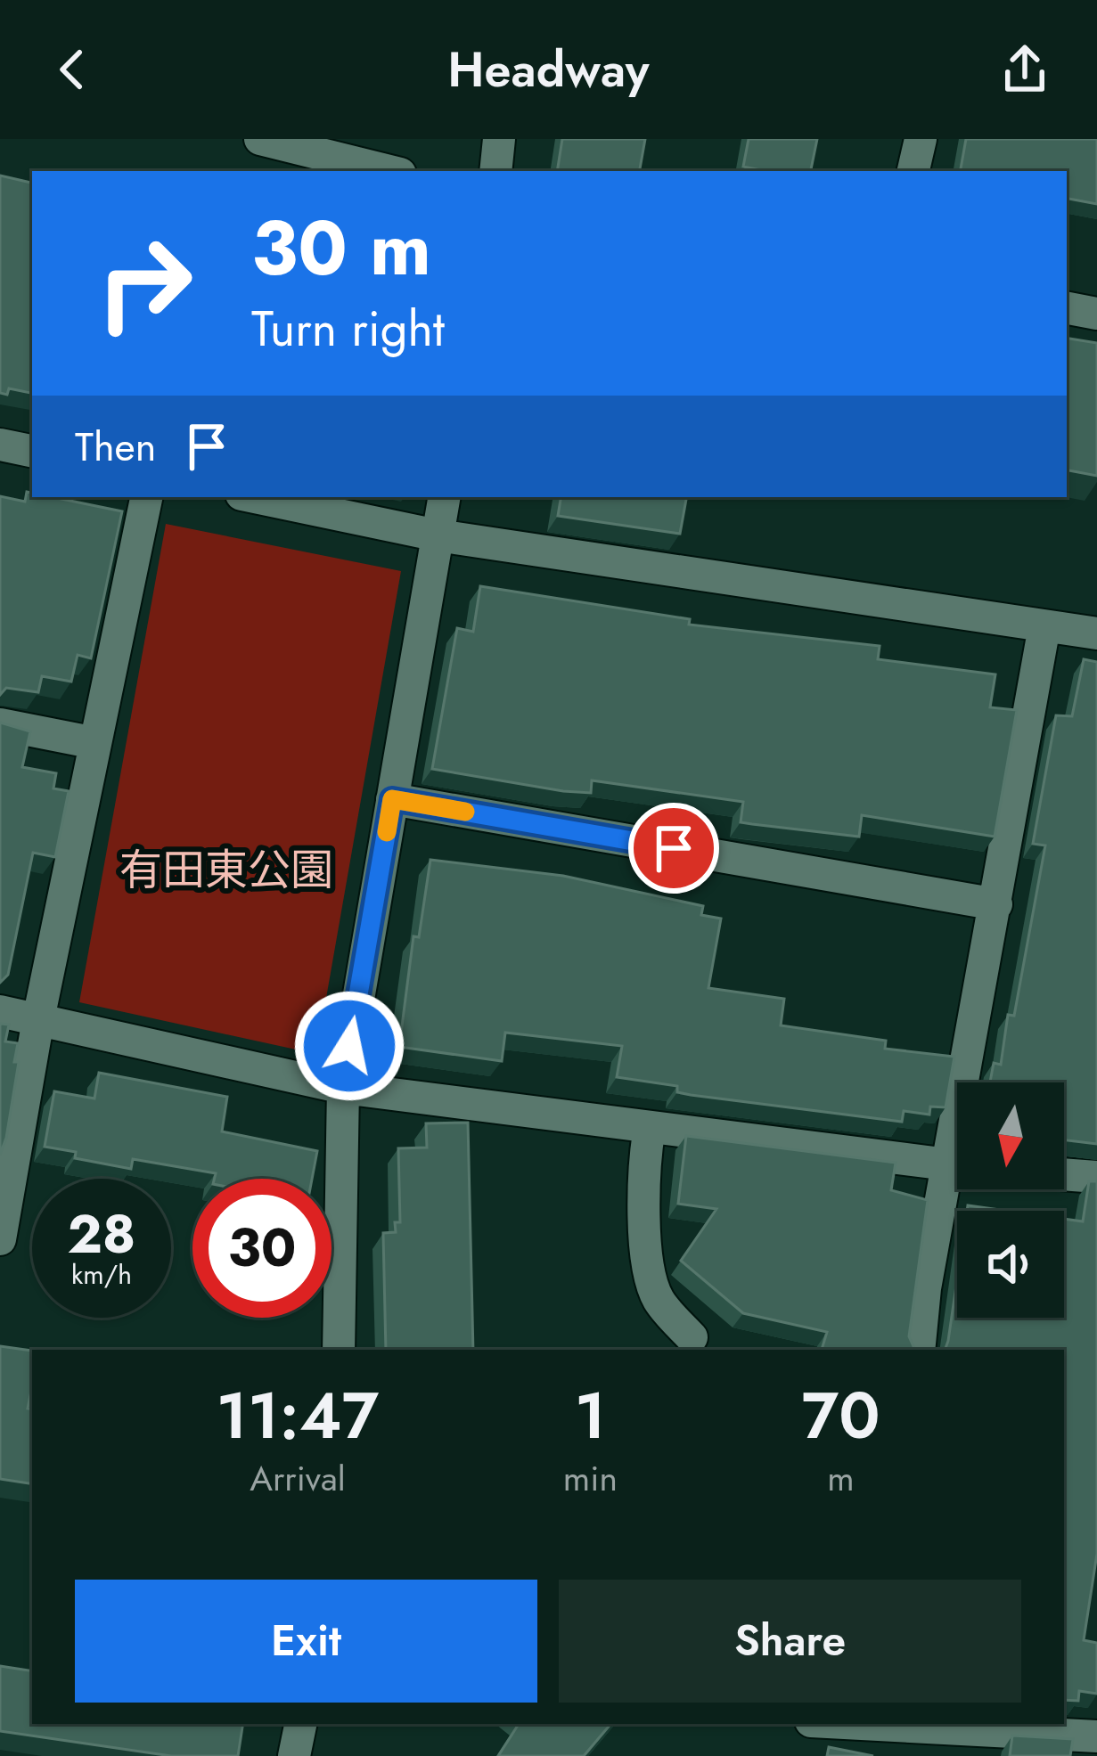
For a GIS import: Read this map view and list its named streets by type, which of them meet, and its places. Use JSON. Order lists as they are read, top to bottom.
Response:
{
  "parks": ["有田東公園"],
  "north": "bottom",
  "page": {
    "header": "Headway",
    "turn": ["30 m", "Turn right"],
    "then": "Then",
    "speed": "28 km/h",
    "limit": "30",
    "eta": [
      "11:47",
      "Arrival",
      "1",
      "min",
      "70",
      "m"
    ],
    "buttons": ["Exit", "Share"]
  }
}
